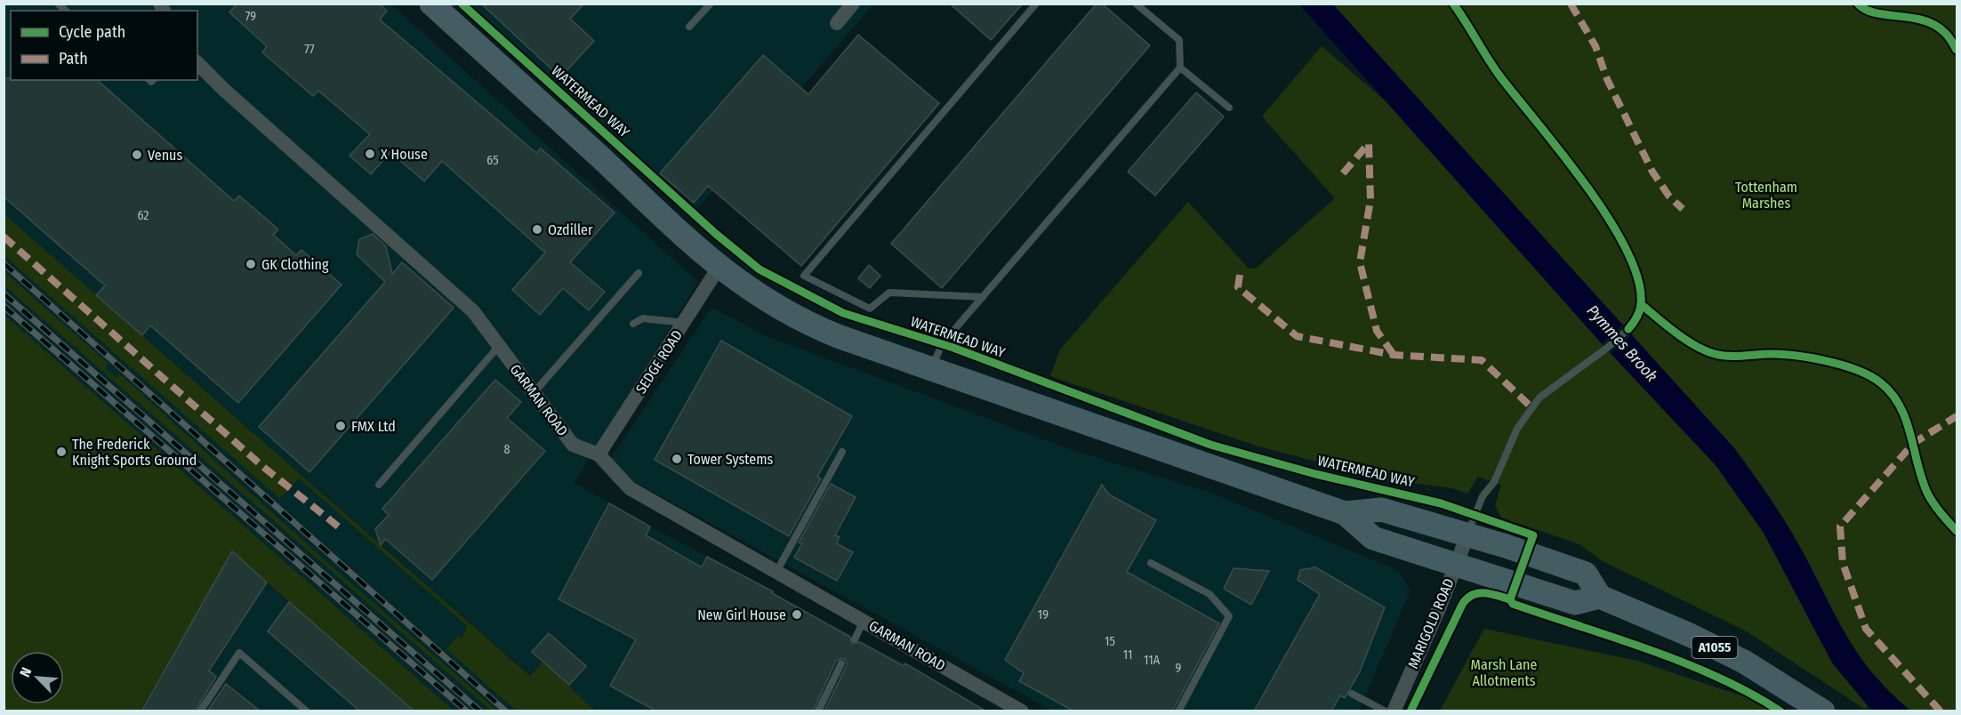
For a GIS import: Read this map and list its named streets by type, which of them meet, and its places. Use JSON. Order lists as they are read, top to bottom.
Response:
{
  "streets": {
    "main road": ["A1055"],
    "street": ["SEDGE ROAD", "GARMAN ROAD", "MARIGOLD ROAD"],
    "cycle path": ["WATERMEAD WAY"]
  },
  "crossings": [
    ["SEDGE ROAD", "GARMAN ROAD"]
  ],
  "water": ["Pymmes Brook"],
  "parks": ["Tottenham Marshes", "Marsh Lane Allotments"],
  "places": [
    "X House",
    "Venus",
    "Ozdiller",
    "GK Clothing",
    "FMX Ltd",
    "The Frederick Knight Sports Ground",
    "Tower Systems",
    "New Girl House"
  ],
  "house_numbers": [
    "79",
    "77",
    "65",
    "62",
    "8",
    "19",
    "15",
    "11",
    "11A",
    "9"
  ],
  "legend": ["Cycle path", "Path"],
  "north": "top left"
}
